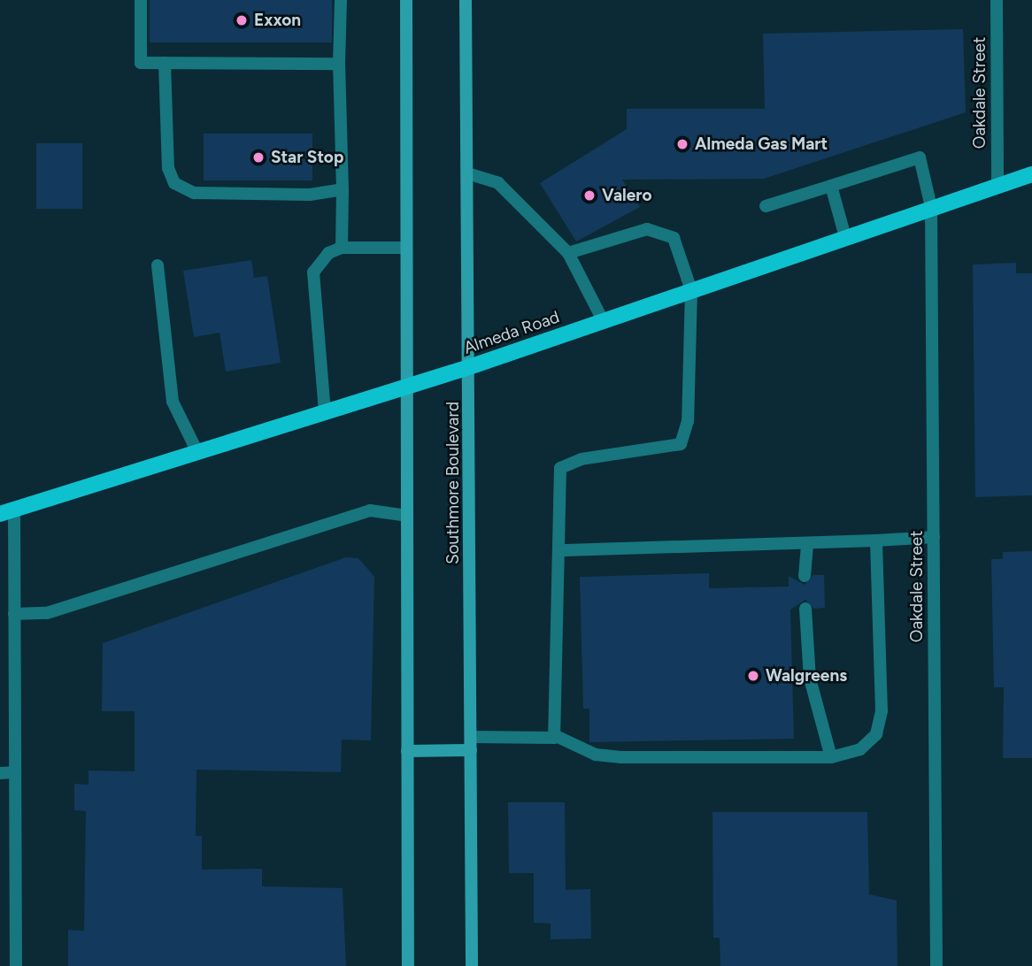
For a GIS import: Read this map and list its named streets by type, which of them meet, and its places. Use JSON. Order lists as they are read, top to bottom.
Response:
{
  "streets": {
    "main road": ["Almeda Road", "Southmore Boulevard"],
    "street": ["Oakdale Street"]
  },
  "crossings": [
    ["Oakdale Street", "Almeda Road"],
    ["Almeda Road", "Southmore Boulevard"]
  ],
  "places": [
    "Exxon",
    "Almeda Gas Mart",
    "Star Stop",
    "Valero",
    "Walgreens"
  ]
}
